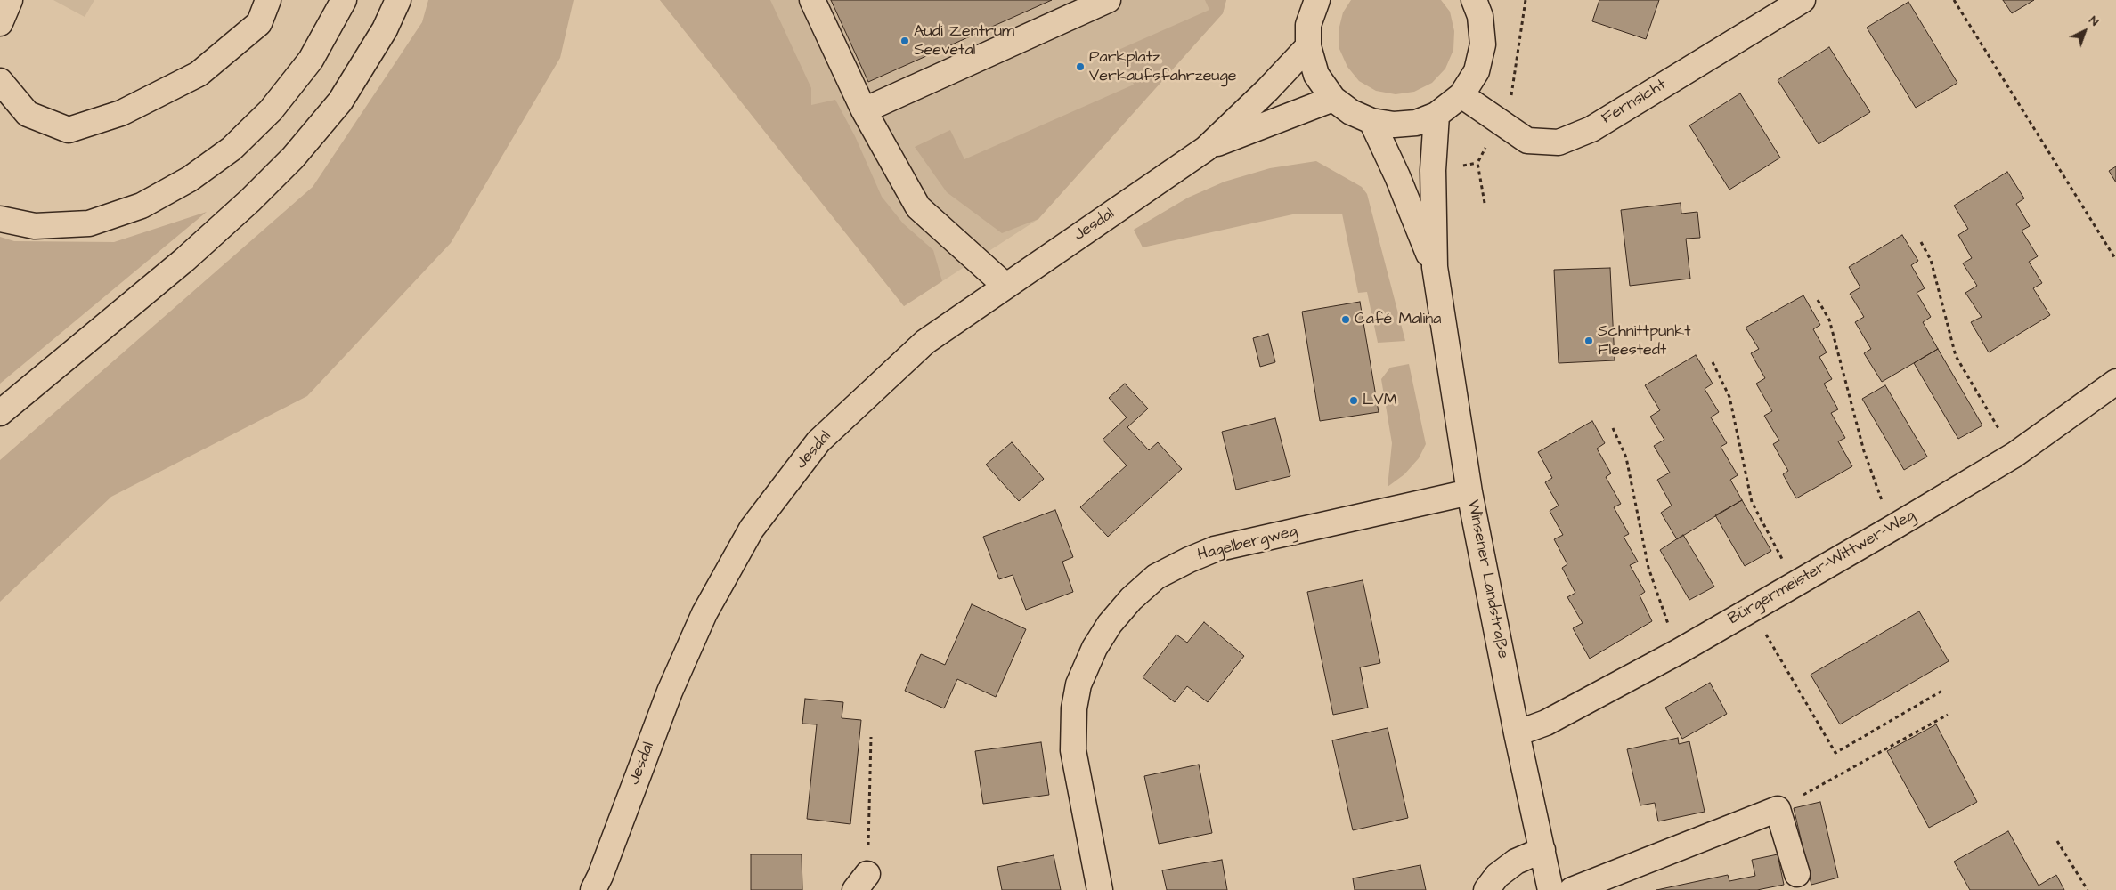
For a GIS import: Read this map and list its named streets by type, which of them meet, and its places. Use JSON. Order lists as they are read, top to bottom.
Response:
{
  "streets": {
    "main road": [
      "Fernsicht",
      "Jesdal",
      "Hagelbergweg",
      "Bürgermeister-Wittwer-Weg",
      "Winsener Landstraße"
    ]
  },
  "crossings": [
    ["Hagelbergweg", "Winsener Landstraße"],
    ["Bürgermeister-Wittwer-Weg", "Winsener Landstraße"]
  ],
  "places": [
    "Audi Zentrum Seevetal",
    "Parkplatz Verkaufsfahrzeuge",
    "Café Malina",
    "Schnittpunkt Fleestedt",
    "LVM"
  ],
  "north": "top right"
}
